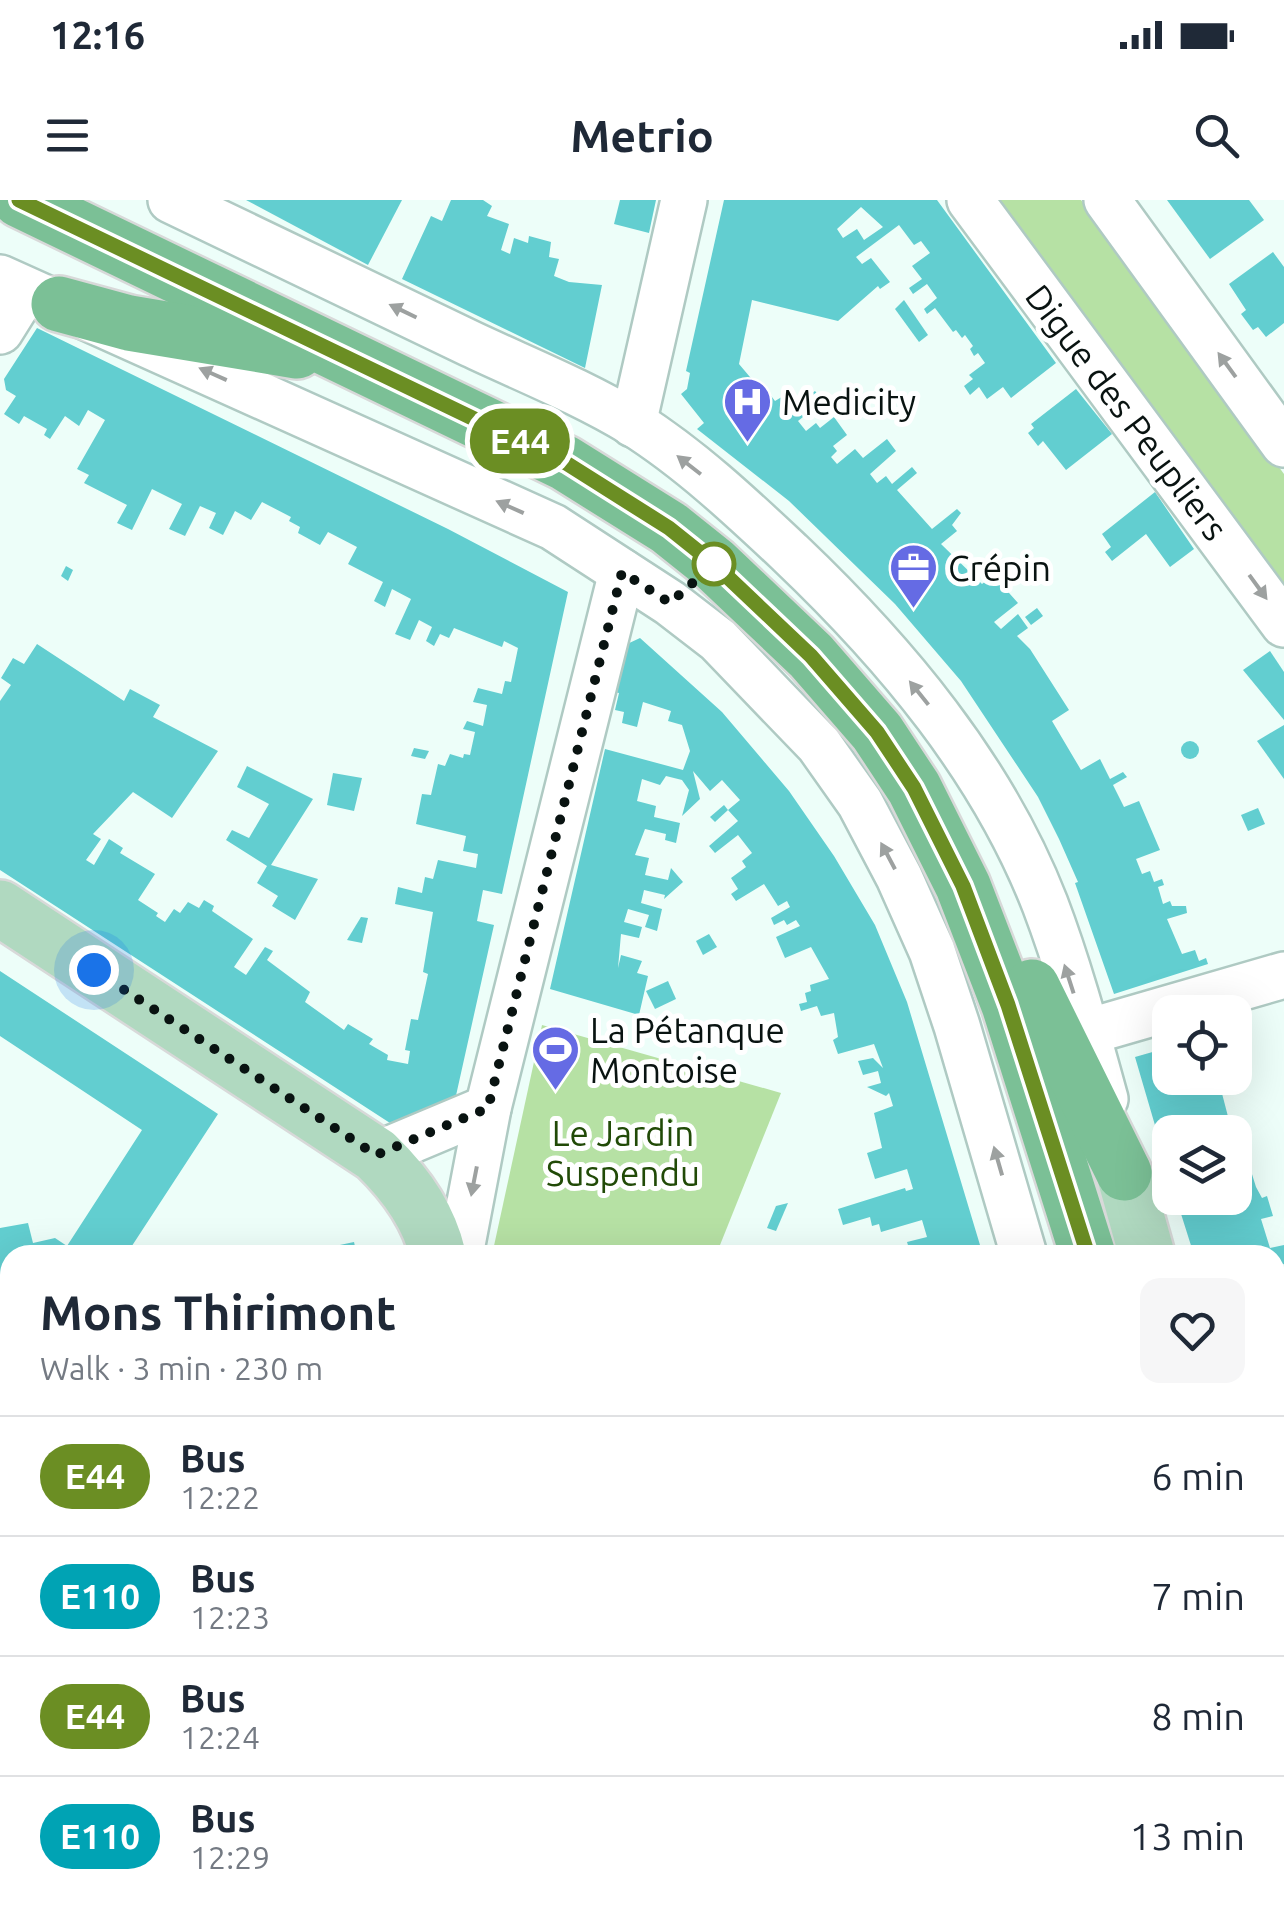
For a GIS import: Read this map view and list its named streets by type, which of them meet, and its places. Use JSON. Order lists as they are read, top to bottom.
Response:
{
  "streets": {
    "street": ["Digue des Peupliers"]
  },
  "parks": ["Le Jardin Suspendu"],
  "places": {
    "hospital": ["Medicity"],
    "office": ["Crépin"],
    "sports": ["La Pétanque Montoise"]
  },
  "lines": ["bus line E44"],
  "page": {
    "status": "12:16",
    "header": "Metrio",
    "on_map": "E44",
    "heading": ["Mons Thirimont", "Walk · 3 min · 230 m"],
    "list": [
      {
        "mark": "E44",
        "name": "Bus",
        "note": "12:22",
        "value": "6 min"
      },
      {
        "mark": "E110",
        "name": "Bus",
        "note": "12:23",
        "value": "7 min"
      },
      {
        "mark": "E44",
        "name": "Bus",
        "note": "12:24",
        "value": "8 min"
      },
      {
        "mark": "E110",
        "name": "Bus",
        "note": "12:29",
        "value": "13 min"
      }
    ]
  }
}
